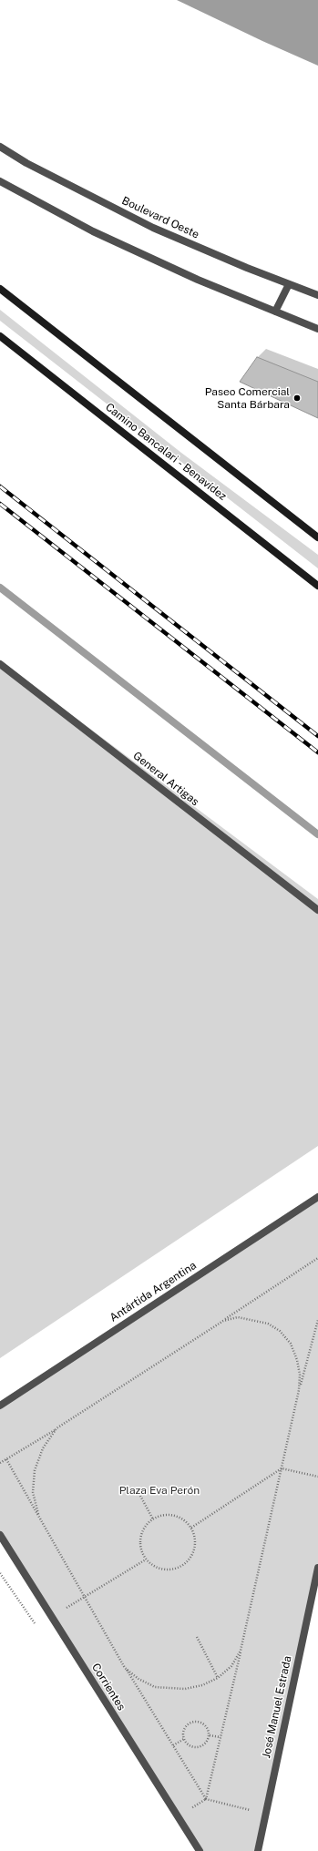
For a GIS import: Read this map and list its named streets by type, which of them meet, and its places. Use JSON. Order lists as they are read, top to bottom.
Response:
{
  "streets": {
    "main road": ["Camino Bancalari - Benavídez"],
    "street": [
      "Boulevard Oeste",
      "General Artigas",
      "Antártida Argentina",
      "Corrientes",
      "José Manuel Estrada"
    ]
  },
  "parks": ["Plaza Eva Perón"],
  "places": ["Paseo Comercial Santa Bárbara"]
}
